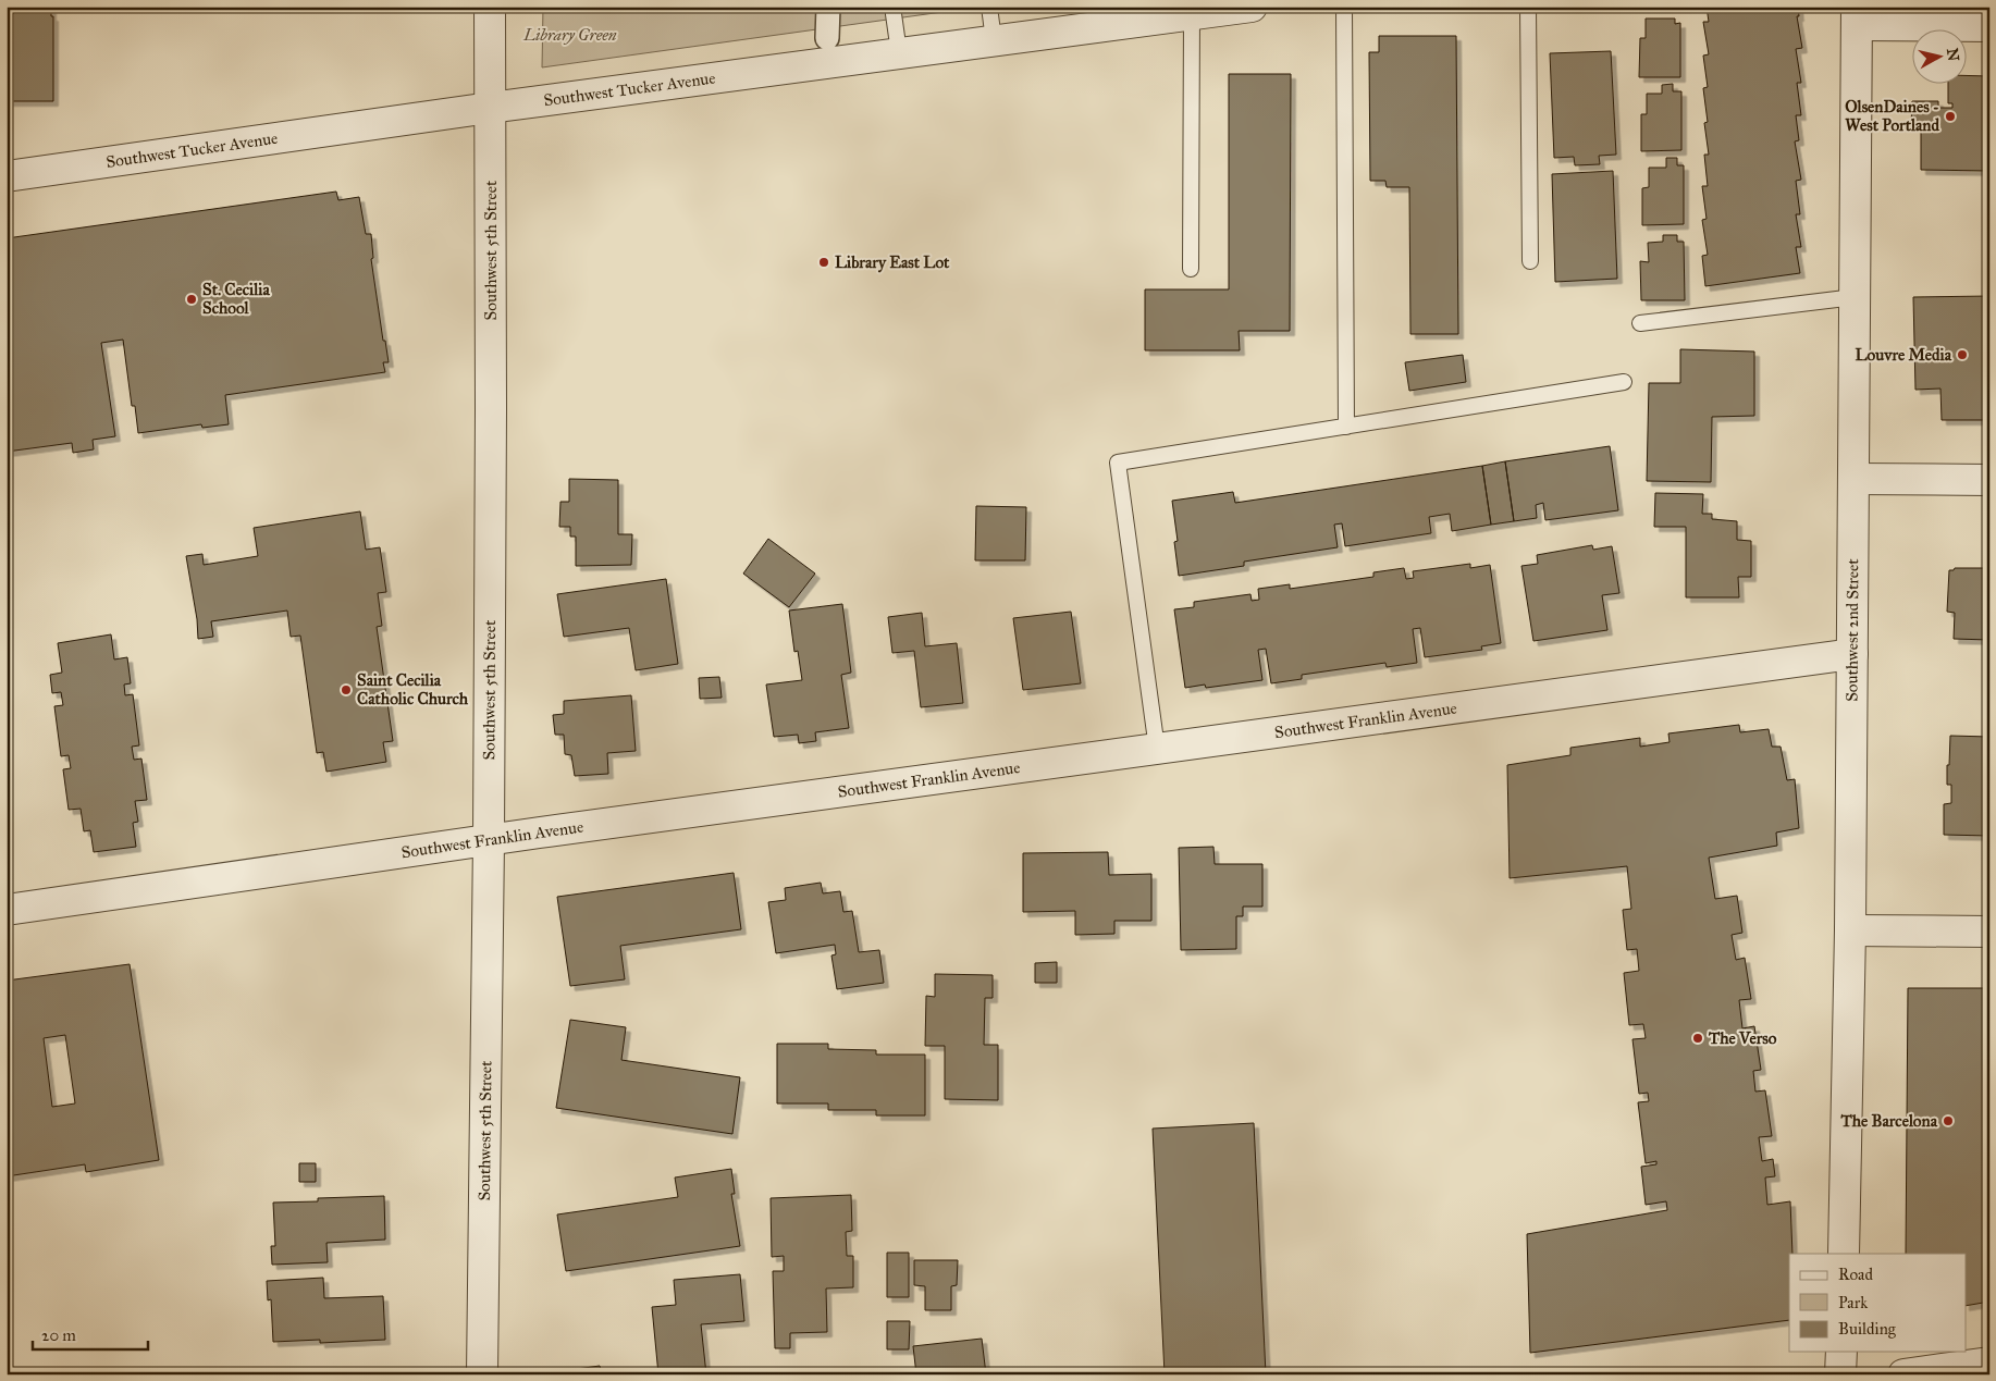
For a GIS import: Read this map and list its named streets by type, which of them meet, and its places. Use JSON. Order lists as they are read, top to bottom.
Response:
{
  "streets": {
    "street": [
      "Southwest Tucker Avenue",
      "Southwest 5th Street",
      "Southwest 2nd Street",
      "Southwest Franklin Avenue"
    ]
  },
  "crossings": [
    ["Southwest Tucker Avenue", "Southwest 5th Street"],
    ["Southwest 5th Street", "Southwest Franklin Avenue"],
    ["Southwest 2nd Street", "Southwest Franklin Avenue"]
  ],
  "parks": ["Library Green"],
  "places": [
    "OlsenDaines - West Portland",
    "Library East Lot",
    "St. Cecilia School",
    "Louvre Media",
    "Saint Cecilia Catholic Church",
    "The Verso",
    "The Barcelona"
  ],
  "legend": ["Road", "Park", "Building"],
  "scale_bar": "20 m",
  "north": "right"
}
